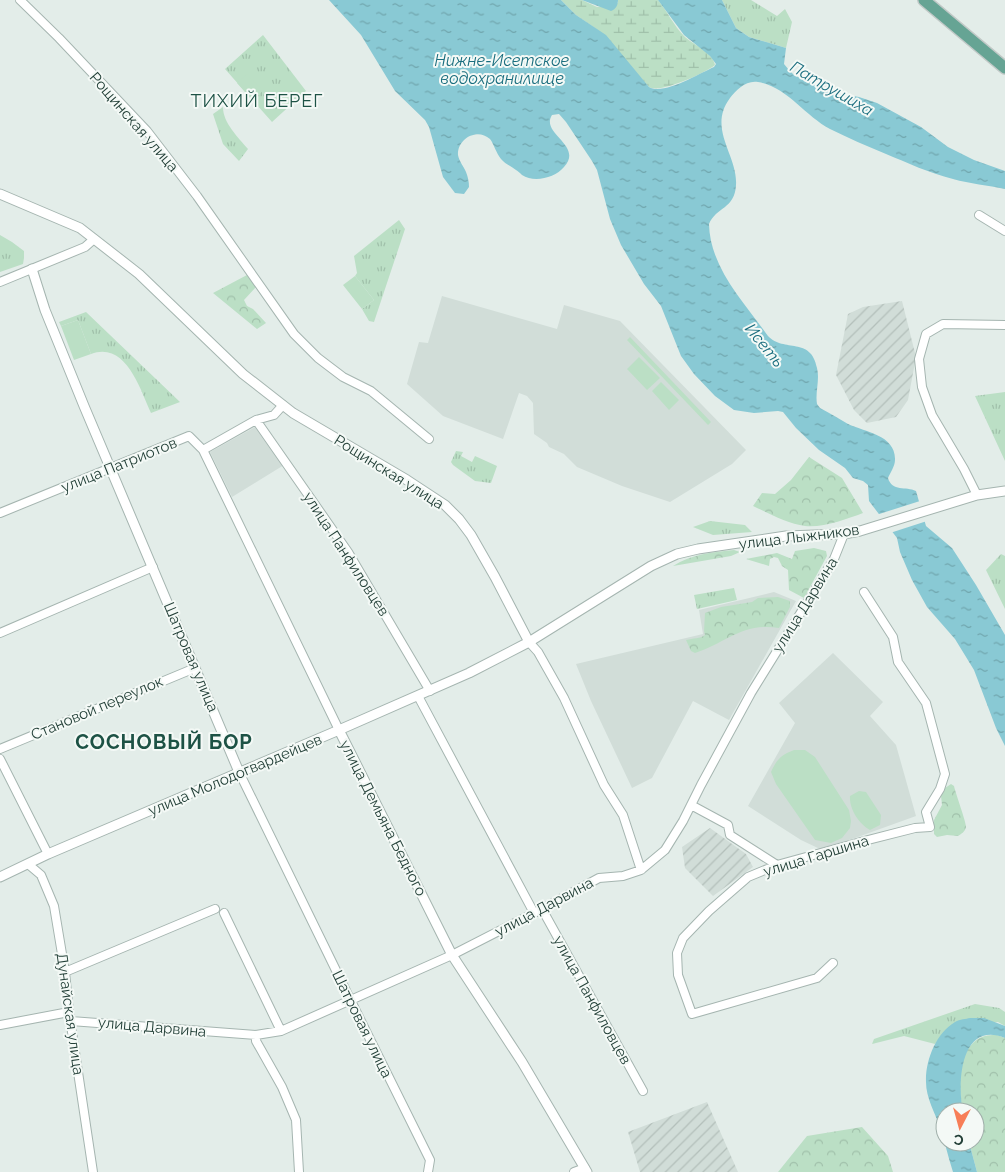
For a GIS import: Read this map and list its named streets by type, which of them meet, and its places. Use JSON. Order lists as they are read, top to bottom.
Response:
{
  "streets": {
    "street": [
      "Рощинская улица",
      "улица Патриотов",
      "улица Лыжников",
      "улица Панфиловцев",
      "улица Дарвина",
      "Шатровая улица",
      "Становой переулок",
      "улица Молодогвардейцев",
      "улица Демьяна Бедного",
      "улица Гаршина",
      "Дунайская улица"
    ]
  },
  "crossings": [
    ["Рощинская улица", "улица Дарвина"],
    ["Рощинская улица", "улица Молодогвардейцев"],
    ["улица Патриотов", "Шатровая улица"],
    ["улица Патриотов", "улица Демьяна Бедного"],
    ["улица Лыжников", "улица Дарвина"],
    ["улица Лыжников", "улица Молодогвардейцев"],
    ["улица Панфиловцев", "улица Дарвина"],
    ["улица Панфиловцев", "улица Молодогвардейцев"],
    ["улица Дарвина", "Шатровая улица"],
    ["улица Дарвина", "улица Демьяна Бедного"],
    ["улица Дарвина", "Дунайская улица"],
    ["Шатровая улица", "Становой переулок"],
    ["Шатровая улица", "улица Молодогвардейцев"],
    ["улица Молодогвардейцев", "улица Демьяна Бедного"],
    ["улица Молодогвардейцев", "Дунайская улица"]
  ],
  "districts": ["ТИХИЙ БЕРЕГ", "СОСНОВЫЙ БОР"],
  "water": ["Нижне-Исетское водохранилище", "Патрушиха", "Исеть"],
  "north": "bottom"
}
